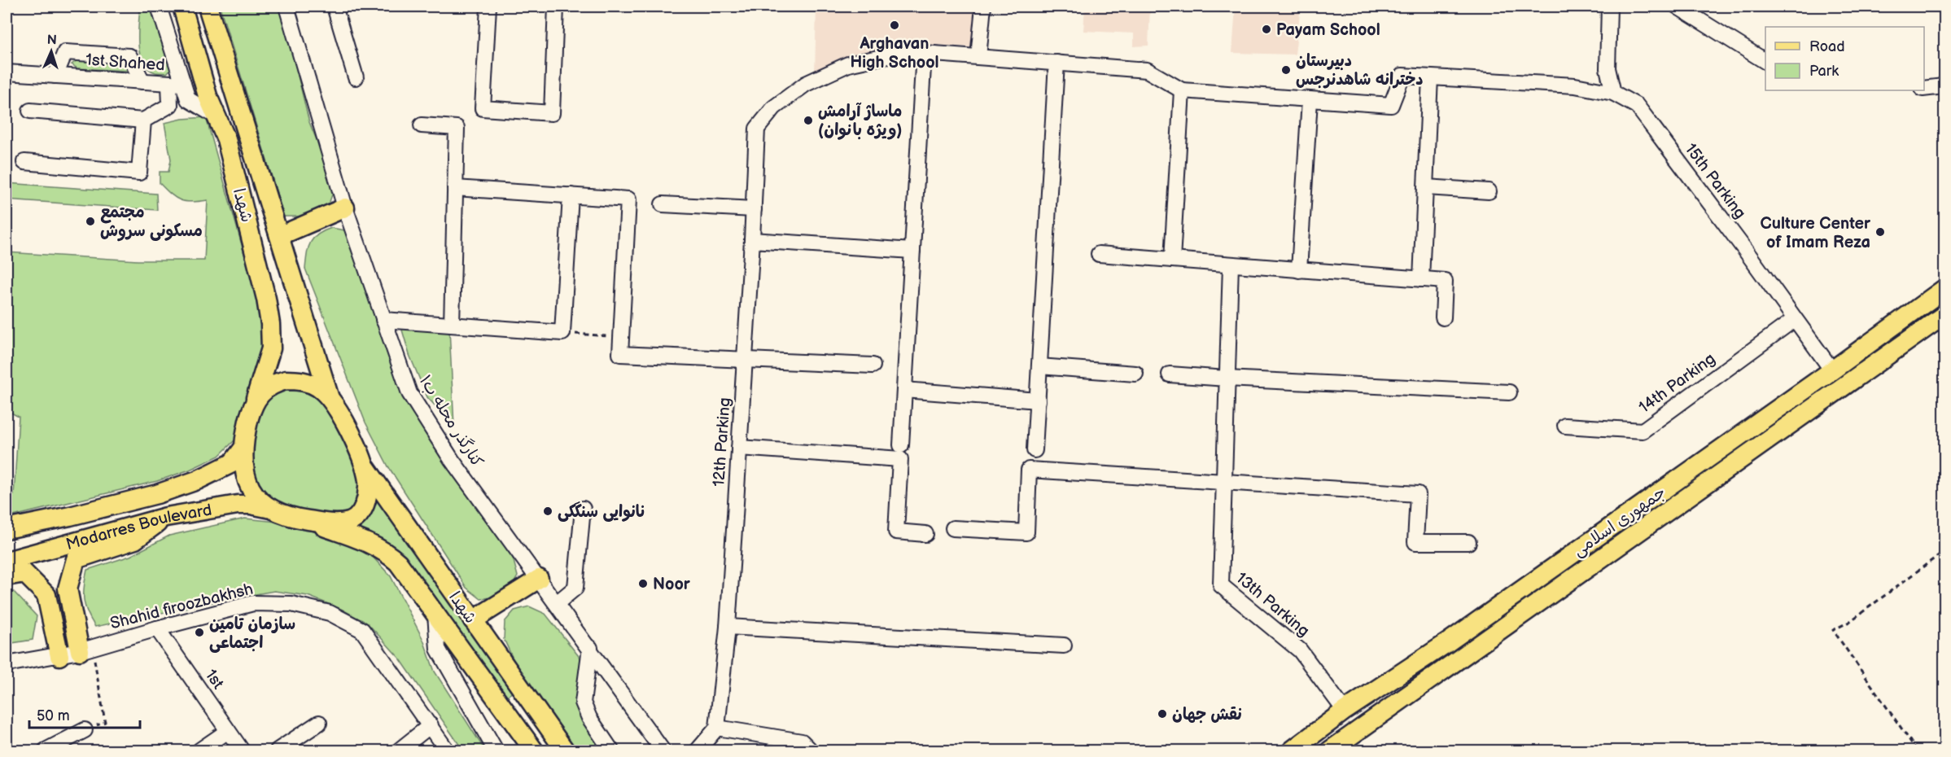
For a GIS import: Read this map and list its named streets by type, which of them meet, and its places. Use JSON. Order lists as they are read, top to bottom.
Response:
{
  "streets": {
    "main road": ["شهدا", "جمهوری اسلامی", "Modarres Boulevard"],
    "street": [
      "1st Shahed",
      "15th Parking",
      "14th Parking",
      "کنارگذر محله ب۱",
      "12th Parking",
      "13th Parking",
      "Shahid firoozbakhsh",
      "1st"
    ]
  },
  "crossings": [
    ["15th Parking", "14th Parking"],
    ["15th Parking", "جمهوری اسلامی"],
    ["شهدا", "Modarres Boulevard"],
    ["جمهوری اسلامی", "13th Parking"],
    ["Shahid firoozbakhsh", "1st"]
  ],
  "places": [
    "Arghavan High School",
    "Payam School",
    "دبیرستان دخترانه شاهدنرجس",
    "ماساژ آرامش (ویژه بانوان)",
    "مجتمع مسکونی سروش",
    "Culture Center of Imam Reza",
    "نانوایی سنگکی",
    "Noor",
    "سازمان تامین اجتماعی",
    "نقش جهان"
  ],
  "legend": ["Road", "Park"],
  "scale_bar": "50 m",
  "north": "top"
}
